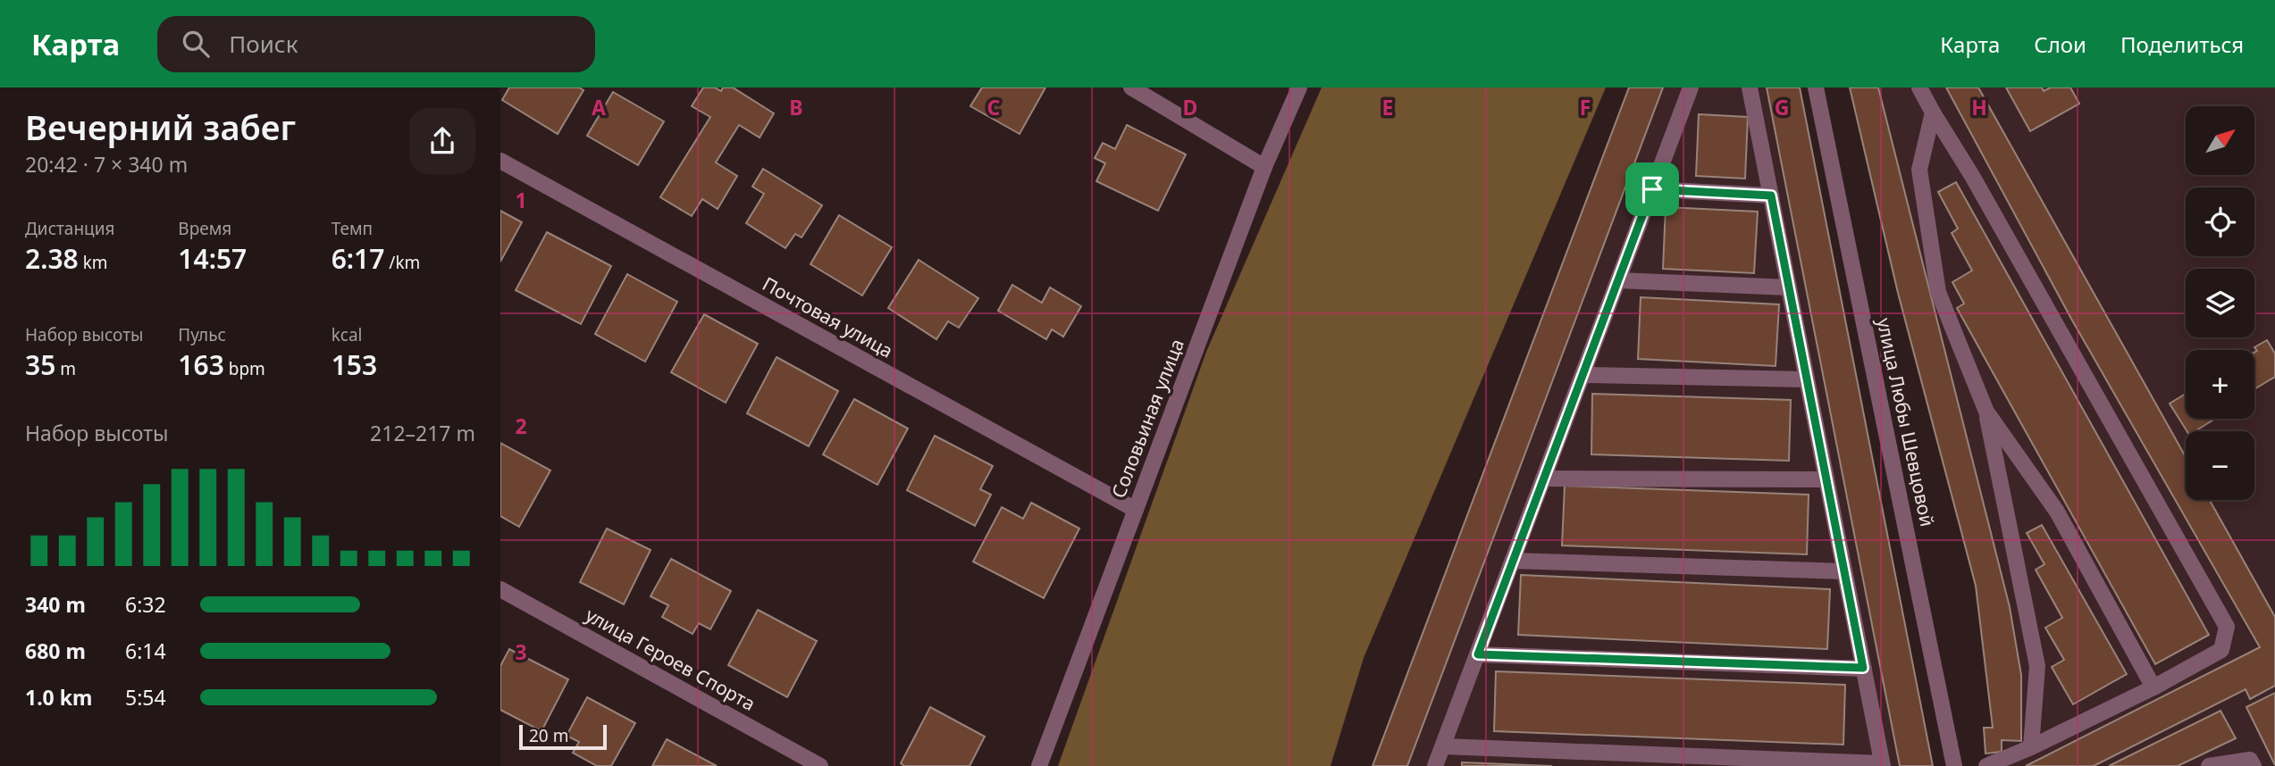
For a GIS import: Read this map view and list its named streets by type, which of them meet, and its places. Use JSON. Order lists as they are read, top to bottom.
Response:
{
  "streets": {
    "street": [
      "Почтовая улица",
      "Соловьиная улица",
      "улица Любы Шевцовой",
      "улица Героев Спорта"
    ]
  },
  "crossings": [
    ["Почтовая улица", "Соловьиная улица"]
  ],
  "scale_bar": "20 m",
  "north": "top right",
  "page": {
    "header": "Карта",
    "search": "Поиск",
    "nav": ["Карта", "Слои", "Поделиться"],
    "heading": ["Вечерний забег", "20:42 · 7 × 340 m"],
    "map_buttons": ["+", "−"],
    "stats": [
      ["Дистанция", "2.38 km"],
      ["Время", "14:57"],
      ["Темп", "6:17 /km"],
      ["Набор высоты", "35 m"],
      ["Пульс", "163 bpm"],
      ["kcal", "153"]
    ],
    "chart": ["Набор высоты", "212–217 m"],
    "list": [
      {
        "name": "340 m",
        "note": "6:32"
      },
      {
        "name": "680 m",
        "note": "6:14"
      },
      {
        "name": "1.0 km",
        "note": "5:54"
      }
    ],
    "scale": "20 m"
  },
  "grid": {
    "columns": [
      "A",
      "B",
      "C",
      "D",
      "E",
      "F",
      "G",
      "H"
    ],
    "rows": ["1", "2", "3"]
  }
}
